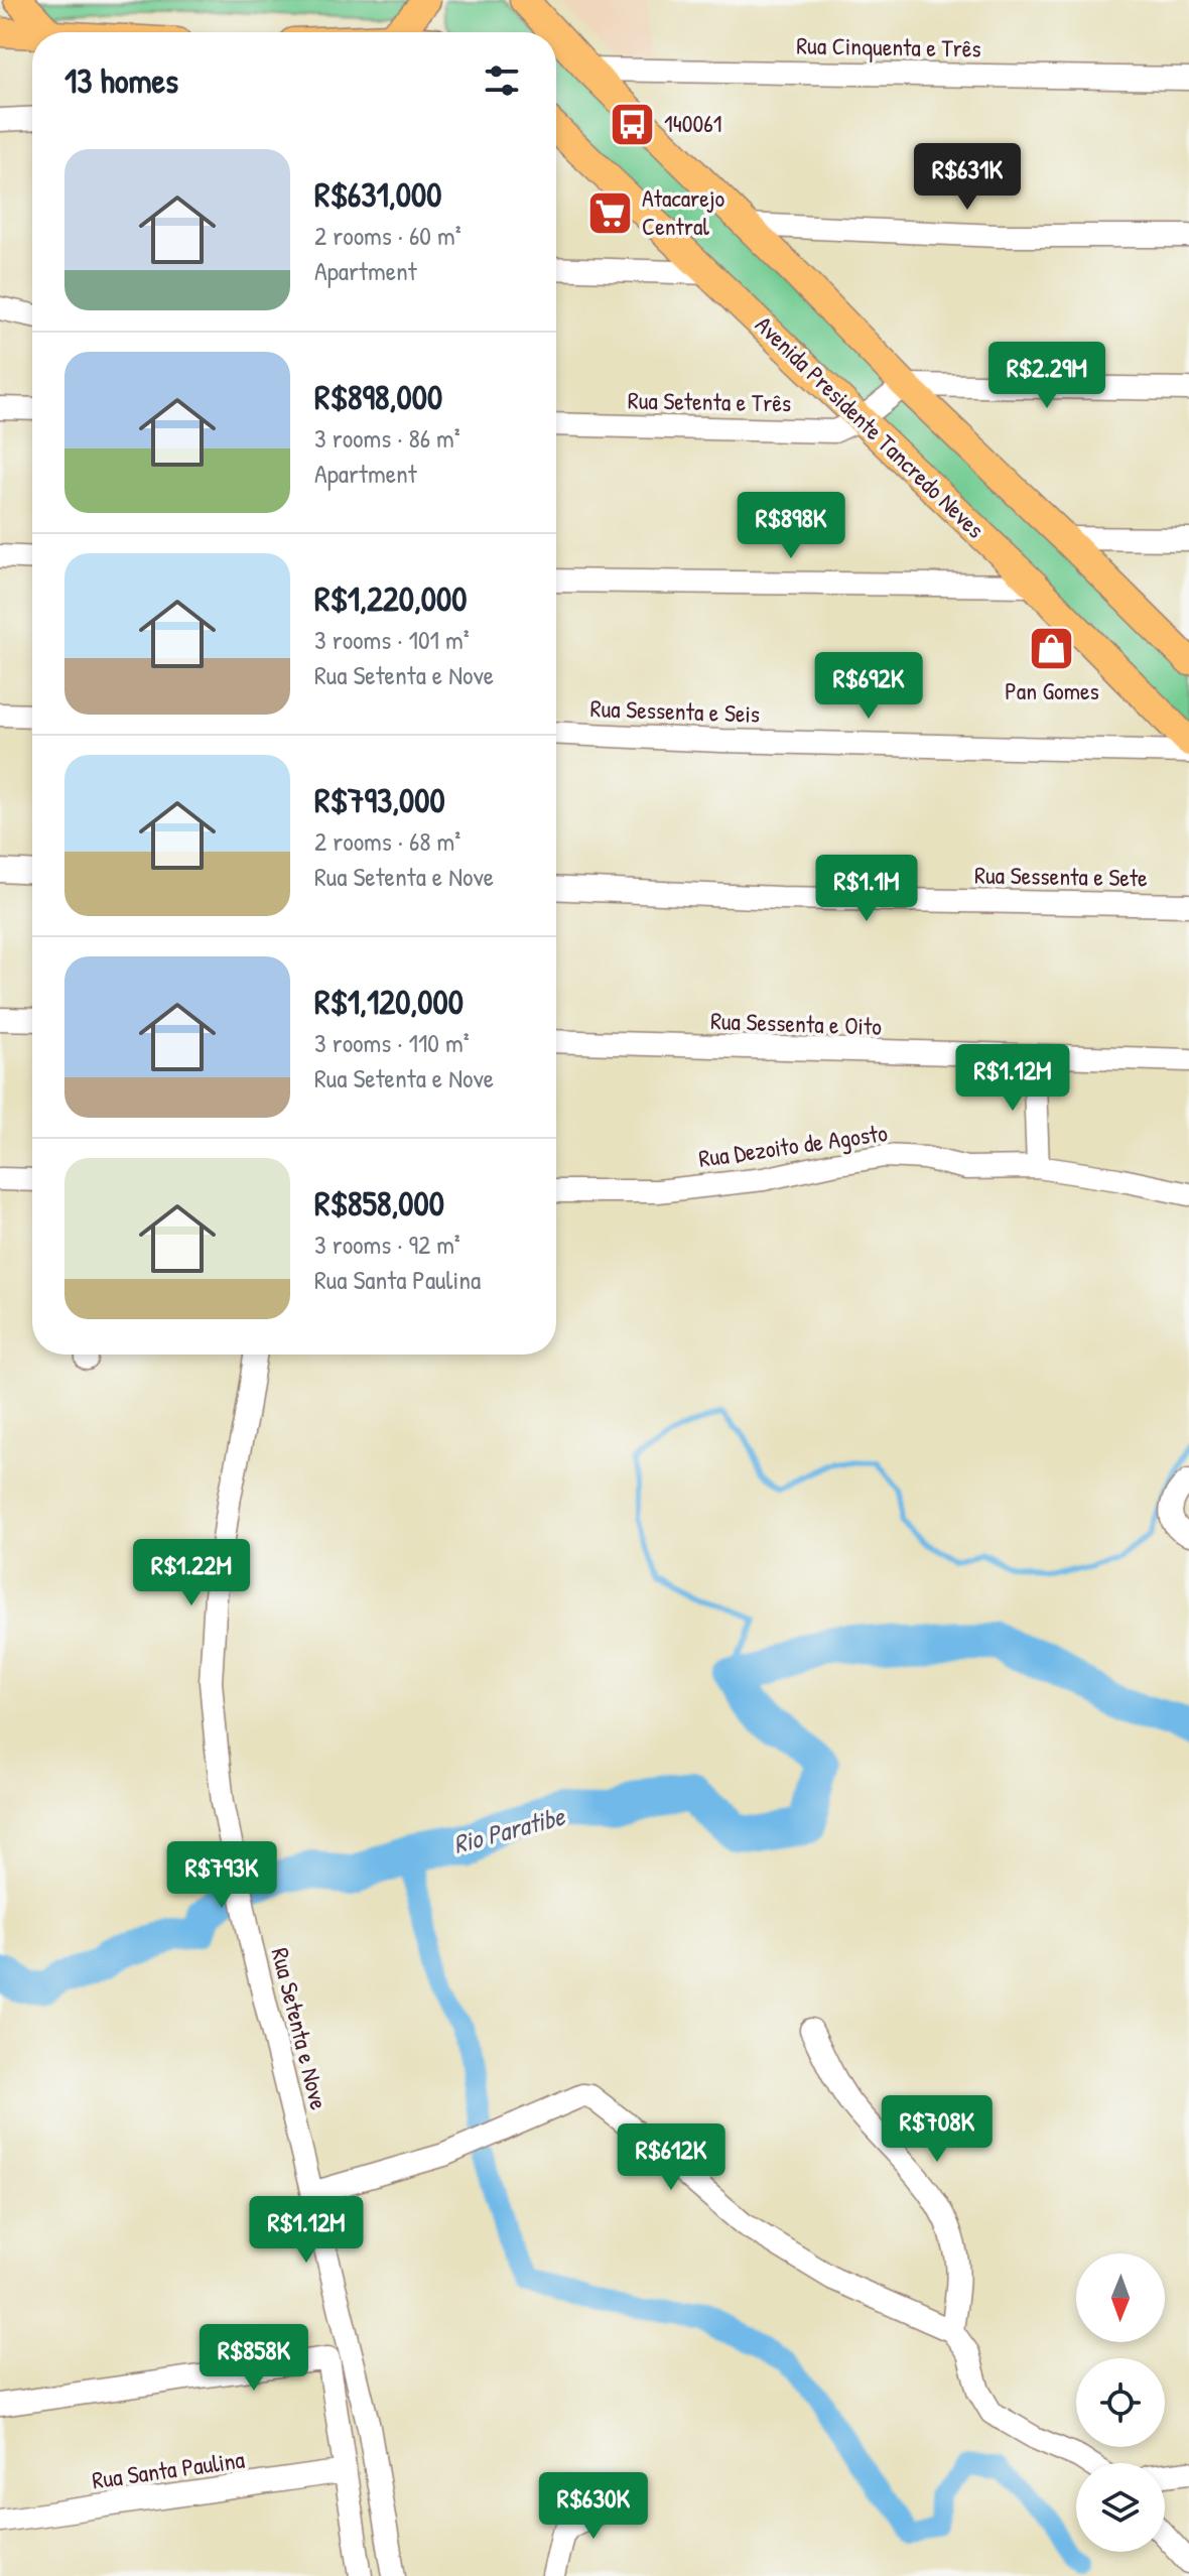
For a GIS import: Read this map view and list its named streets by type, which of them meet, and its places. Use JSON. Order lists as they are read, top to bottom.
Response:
{
  "streets": {
    "main road": ["Avenida Presidente Tancredo Neves"],
    "street": [
      "Rua Cinquenta e Três",
      "Rua Setenta e Três",
      "Rua Sessenta e Seis",
      "Rua Sessenta e Sete",
      "Rua Sessenta e Oito",
      "Rua Dezoito de Agosto",
      "Rua Setenta e Nove",
      "Rua Santa Paulina"
    ]
  },
  "crossings": [
    ["Rua Setenta e Três", "Avenida Presidente Tancredo Neves"]
  ],
  "water": ["Rio Paratibe"],
  "places": {
    "bus stop": ["140061"],
    "supermarket": ["Atacarejo Central"],
    "shop": ["Pan Gomes"]
  },
  "north": "bottom",
  "page": {
    "heading": "13 homes",
    "list": [
      {
        "name": "R$631,000",
        "note": "2 rooms · 60 m² · Apartment"
      },
      {
        "name": "R$898,000",
        "note": "3 rooms · 86 m² · Apartment"
      },
      {
        "name": "R$1,220,000",
        "note": "3 rooms · 101 m² · Rua Setenta e Nove"
      },
      {
        "name": "R$793,000",
        "note": "2 rooms · 68 m² · Rua Setenta e Nove"
      },
      {
        "name": "R$1,120,000",
        "note": "3 rooms · 110 m² · Rua Setenta e Nove"
      },
      {
        "name": "R$858,000",
        "note": "3 rooms · 92 m² · Rua Santa Paulina"
      }
    ],
    "price": [
      "R$631K",
      "R$2.29M",
      "R$898K",
      "R$692K",
      "R$1.1M",
      "R$1.12M",
      "R$1.22M",
      "R$793K",
      "R$708K",
      "R$612K",
      "R$1.12M",
      "R$858K",
      "R$630K"
    ]
  }
}
